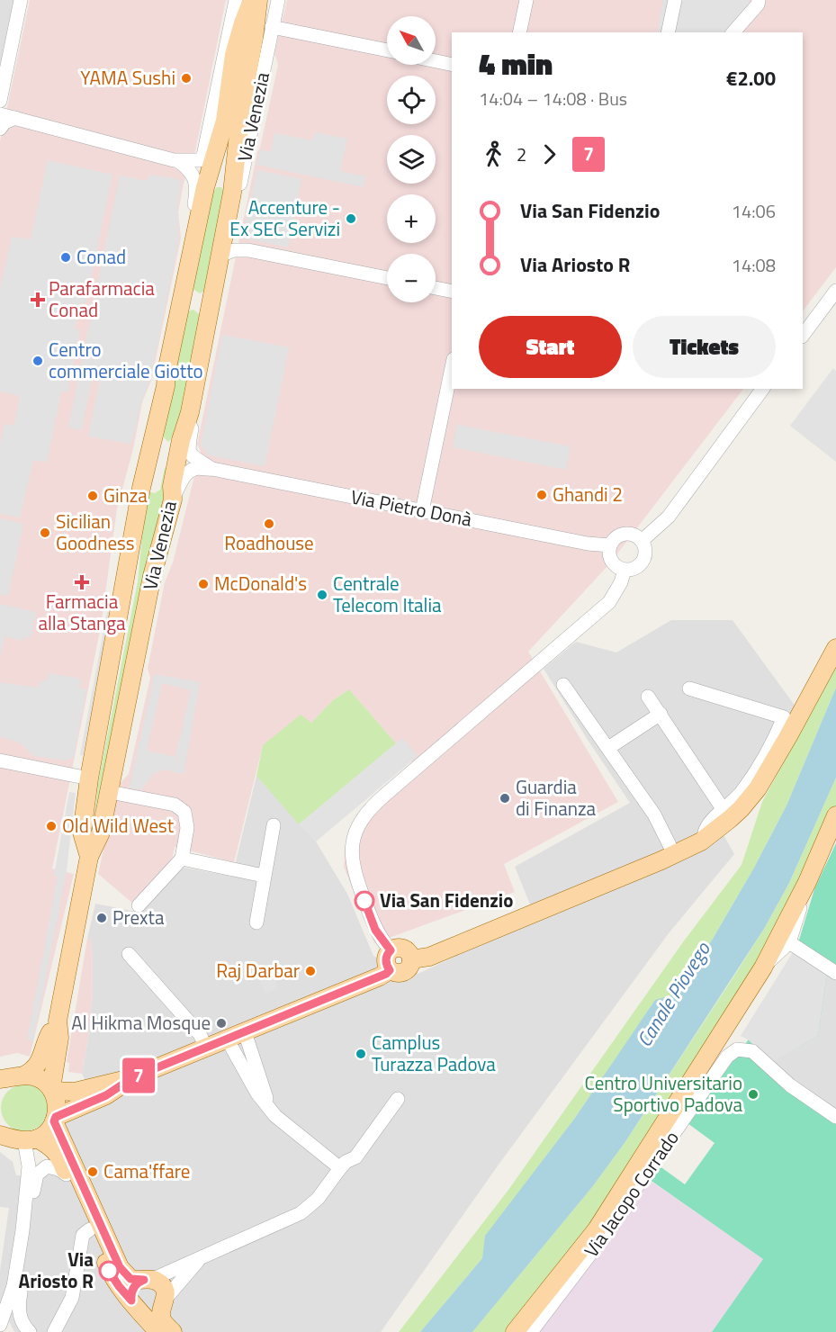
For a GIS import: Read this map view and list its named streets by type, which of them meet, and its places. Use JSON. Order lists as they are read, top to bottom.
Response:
{
  "streets": {
    "main road": ["Via Venezia", "Via Jacopo Corrado"],
    "street": ["Via Pietro Donà"]
  },
  "crossings": [
    ["Via Venezia", "Via Pietro Donà"]
  ],
  "water": ["Canale Piovego"],
  "places": {
    "other": [
      "YAMA Sushi",
      "Accenture - Ex SEC Servizi",
      "Conad",
      "Centro commerciale Giotto",
      "Ghandi 2",
      "Ginza",
      "Roadhouse",
      "Sicilian Goodness",
      "McDonald's",
      "Centrale Telecom Italia",
      "Guardia di Finanza",
      "Old Wild West",
      "Via San Fidenzio",
      "Prexta",
      "Raj Darbar",
      "Al Hikma Mosque",
      "Camplus Turazza Padova",
      "Centro Universitario Sportivo Padova",
      "Cama'ffare",
      "Via Ariosto R"
    ],
    "health": ["Parafarmacia Conad", "Farmacia alla Stanga"]
  },
  "lines": ["bus line 7"],
  "north": "top left",
  "page": {
    "on_map": "7",
    "map_buttons": ["+", "−"],
    "heading": ["4 min", "14:04 – 14:08 · Bus", "€2.00"],
    "legs": ["2", "7"],
    "list": [
      {
        "name": "Via San Fidenzio",
        "value": "14:06"
      },
      {
        "name": "Via Ariosto R",
        "value": "14:08"
      }
    ],
    "buttons": ["Start", "Tickets"]
  }
}
